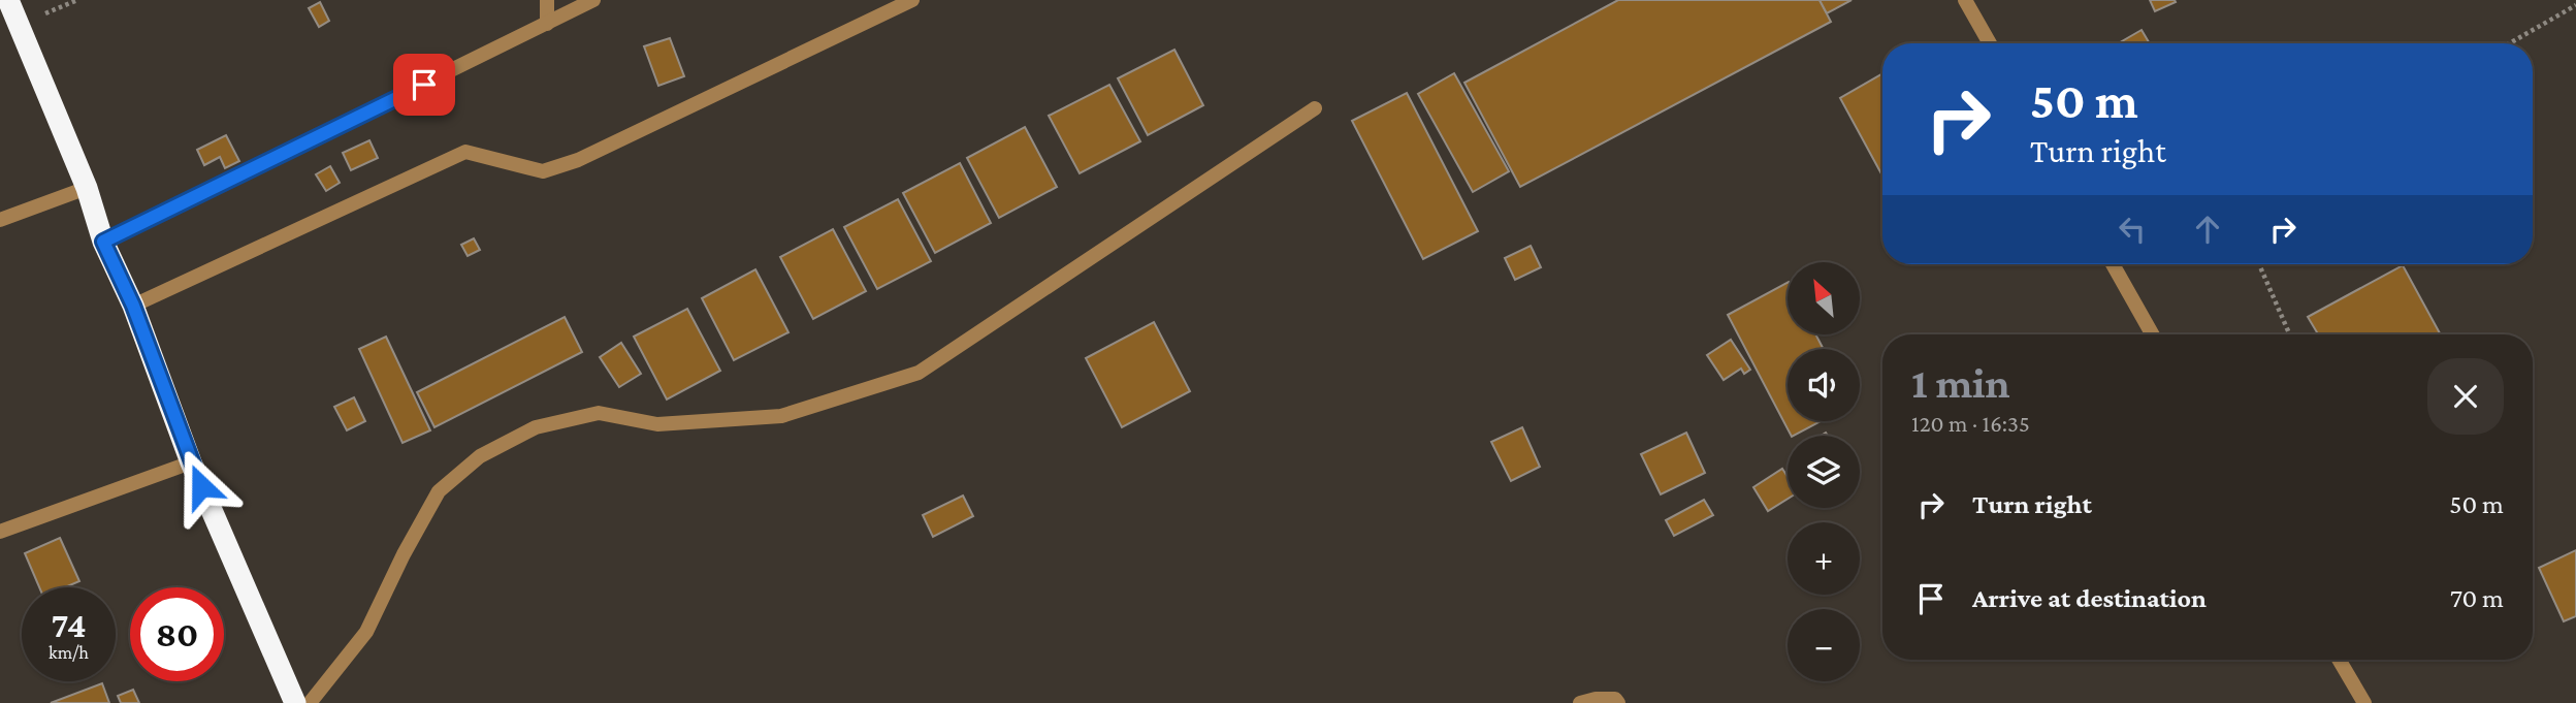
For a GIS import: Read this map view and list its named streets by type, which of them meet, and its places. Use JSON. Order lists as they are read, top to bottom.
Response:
{
  "north": "top left",
  "page": {
    "turn": ["50 m", "Turn right"],
    "map_buttons": ["+", "−"],
    "heading": ["1 min", "120 m · 16:35"],
    "list": [
      {
        "name": "Turn right",
        "value": "50 m"
      },
      {
        "name": "Arrive at destination",
        "value": "70 m"
      }
    ],
    "speed": "74 km/h",
    "limit": "80"
  }
}
